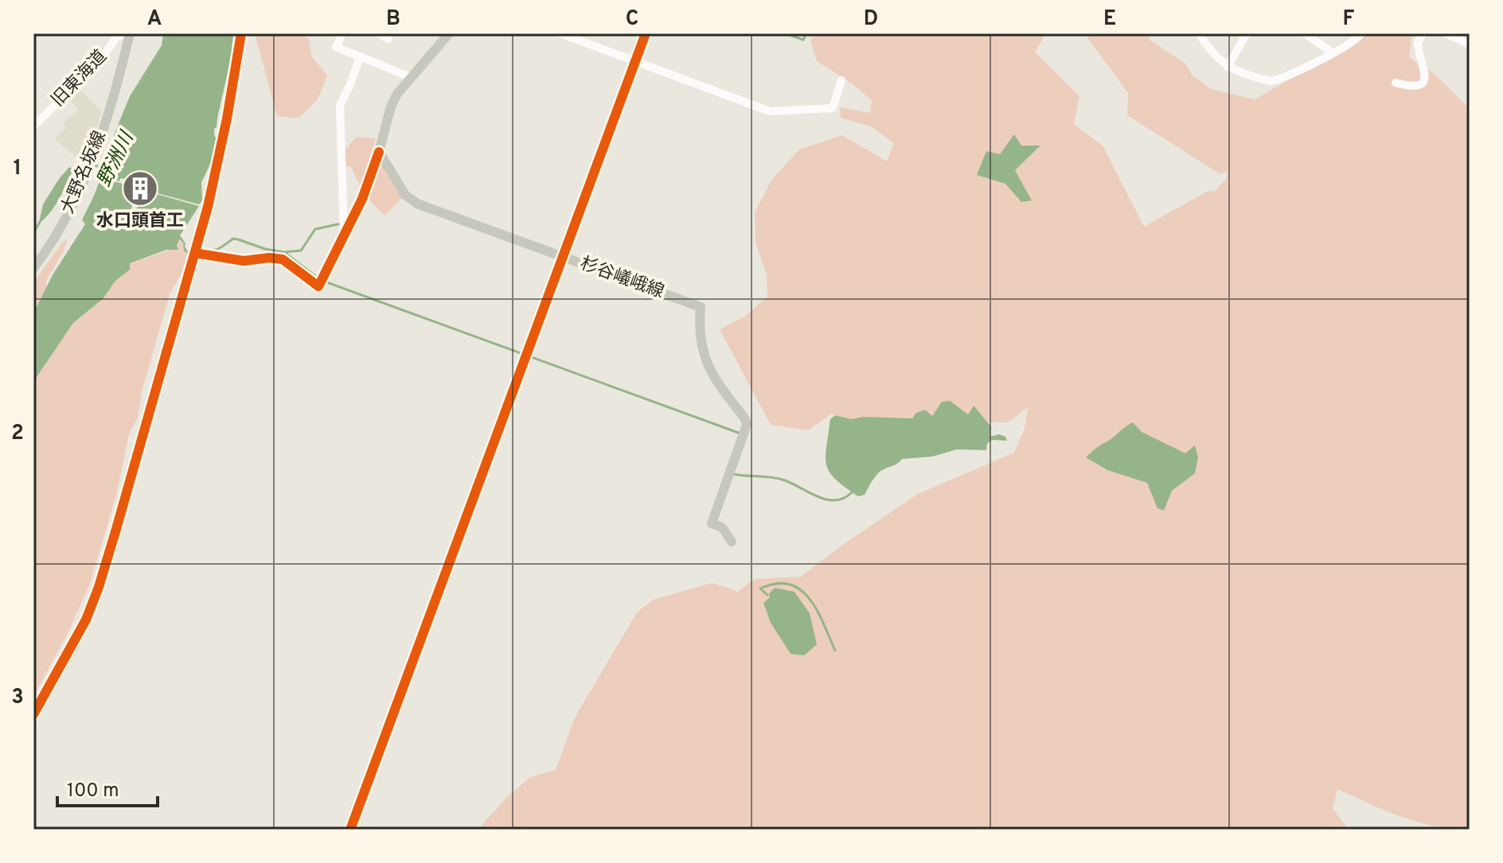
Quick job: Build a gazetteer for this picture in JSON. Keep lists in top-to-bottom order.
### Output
{
  "streets": {
    "main road": ["大野名坂線", "杉谷嶬峨線"],
    "street": ["旧東海道"]
  },
  "crossings": [
    ["旧東海道", "大野名坂線"]
  ],
  "water": ["野洲川"],
  "places": {
    "building": ["水口頭首工"]
  },
  "scale_bar": "100 m",
  "grid": {
    "columns": [
      "A",
      "B",
      "C",
      "D",
      "E",
      "F"
    ],
    "rows": ["1", "2", "3"]
  }
}
